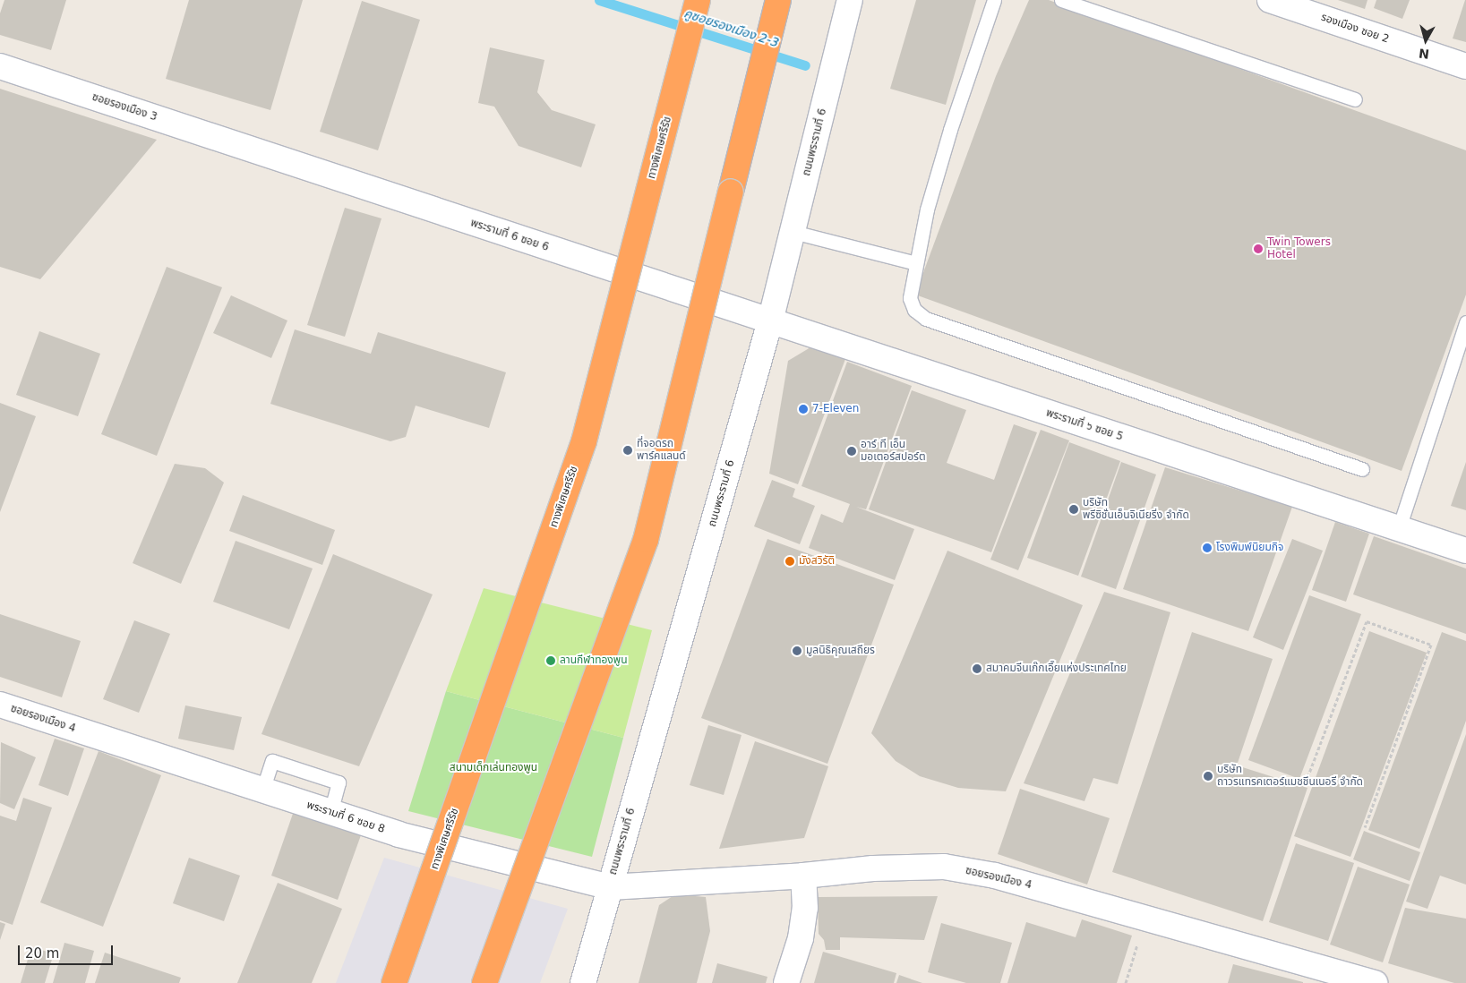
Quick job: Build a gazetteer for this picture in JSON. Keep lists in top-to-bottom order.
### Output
{
  "streets": {
    "highway": ["ทางพิเศษศรีรัช"],
    "street": [
      "รองเมือง ซอย 2",
      "ซอยรองเมือง 3",
      "ถนนพระรามที่ 6",
      "พระรามที่ 6 ซอย 6",
      "พระรามที่ ๖ ซอย 5",
      "ซอยรองเมือง 4",
      "พระรามที่ 6 ซอย 8"
    ]
  },
  "crossings": [
    ["ซอยรองเมือง 3", "พระรามที่ 6 ซอย 6"],
    ["ถนนพระรามที่ 6", "พระรามที่ 6 ซอย 6"],
    ["ถนนพระรามที่ 6", "พระรามที่ ๖ ซอย 5"],
    ["ถนนพระรามที่ 6", "ซอยรองเมือง 4"],
    ["ถนนพระรามที่ 6", "พระรามที่ 6 ซอย 8"],
    ["พระรามที่ 6 ซอย 6", "พระรามที่ ๖ ซอย 5"],
    ["ซอยรองเมือง 4", "พระรามที่ 6 ซอย 8"]
  ],
  "water": ["คูซอยรองเมือง 2-3"],
  "parks": ["สนามเด็กเล่นทองพูน"],
  "places": [
    "Twin Towers Hotel",
    "7-Eleven",
    "ที่จอดรถ พาร์คแลนด์",
    "อาร์ ที เอ็น มอเตอร์สปอร์ต",
    "บริษัท พรีซิชั่นเอ็นจิเนียริ่ง จำกัด",
    "โรงพิมพ์นิยมกิจ",
    "มังสวิรัติ",
    "มูลนิธิคุณเสถียร",
    "ลานกีฬาทองพูน",
    "สมาคมจีนเก๊กเอี๊ยแห่งประเทศไทย",
    "บริษัท ถาวรแทรคเตอร์แมชชีนเนอรี จำกัด"
  ],
  "scale_bar": "20 m",
  "north": "bottom"
}
